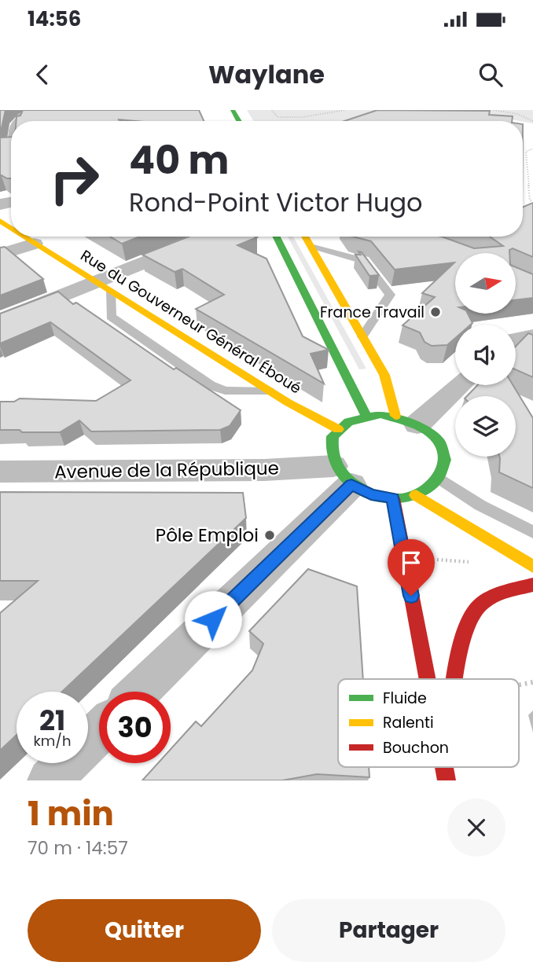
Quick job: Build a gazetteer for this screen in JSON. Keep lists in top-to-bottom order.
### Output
{
  "streets": {
    "main road": ["Rue du Gouverneur Général Éboué"],
    "street": ["Avenue de la République"]
  },
  "crossings": [
    ["Rue du Gouverneur Général Éboué", "Avenue de la République"]
  ],
  "places": ["France Travail", "Pôle Emploi"],
  "legend": ["Fluide", "Ralenti", "Bouchon"],
  "north": "right",
  "page": {
    "status": "14:56",
    "header": "Waylane",
    "turn": ["40 m", "Rond-Point Victor Hugo"],
    "speed": "21 km/h",
    "limit": "30",
    "heading": ["1 min", "70 m · 14:57"],
    "buttons": ["Quitter", "Partager"]
  }
}
